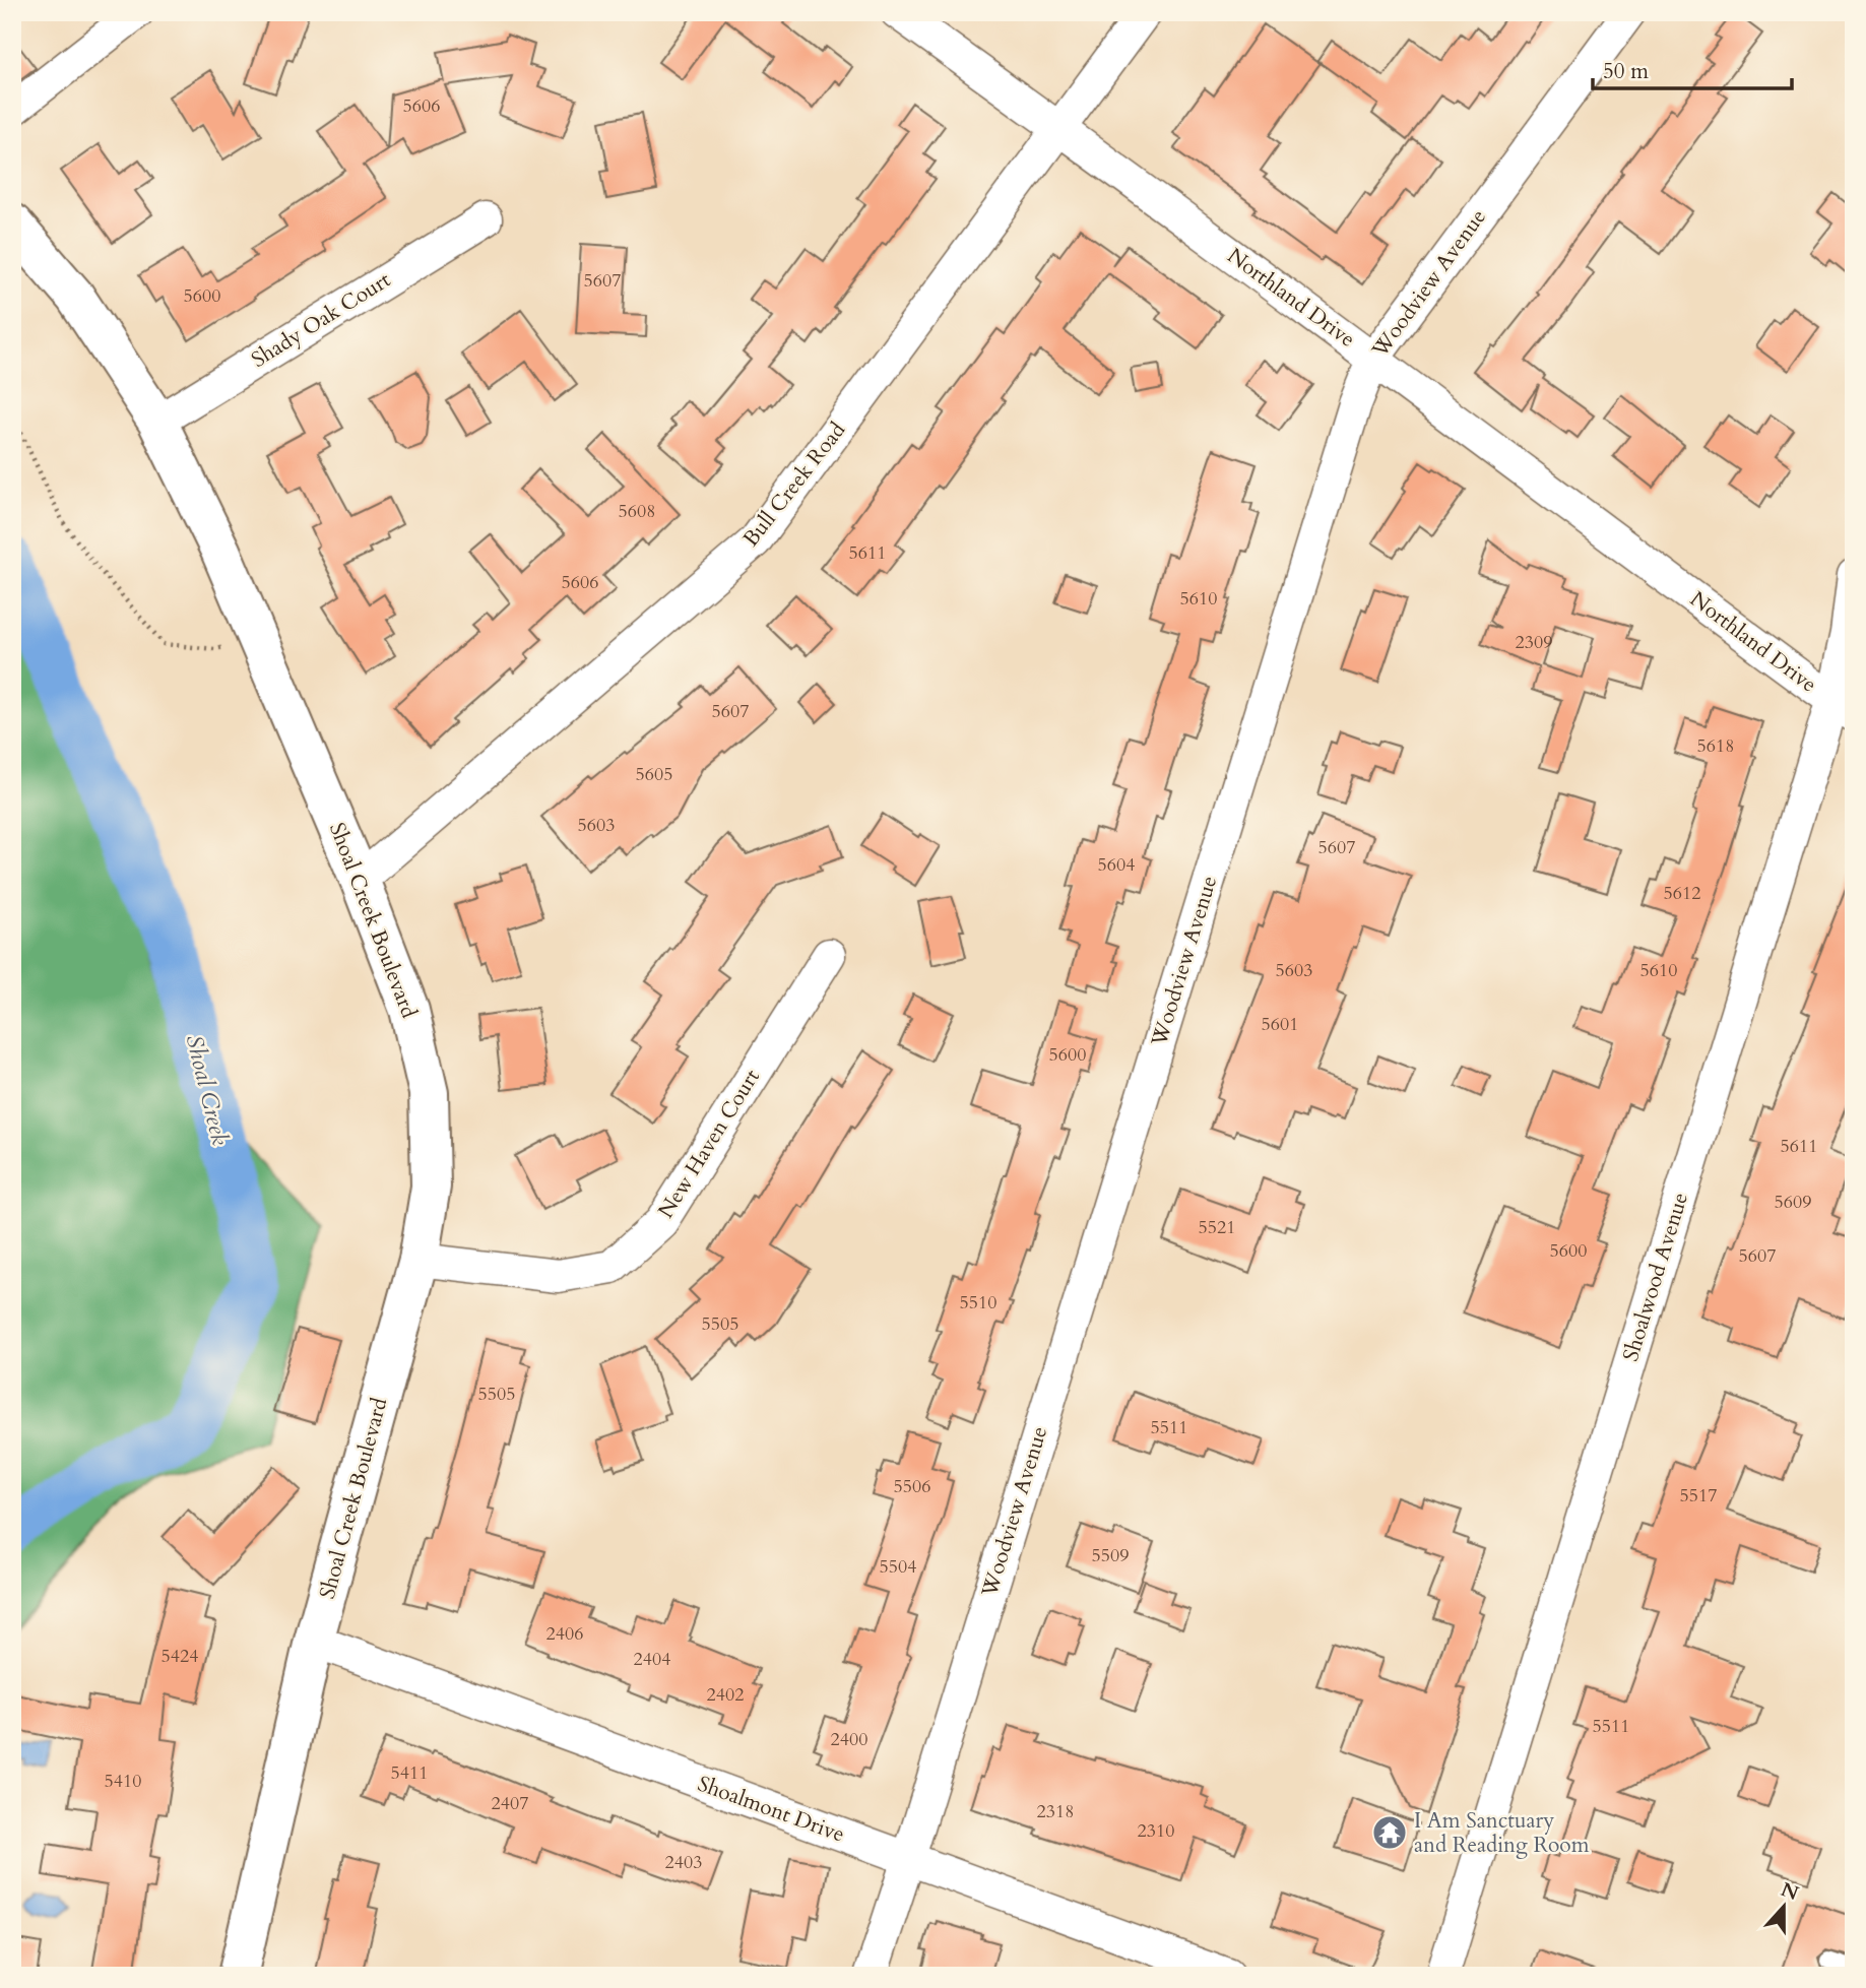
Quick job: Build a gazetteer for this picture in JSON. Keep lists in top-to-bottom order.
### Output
{
  "streets": {
    "street": [
      "Woodview Avenue",
      "Northland Drive",
      "Shady Oak Court",
      "Bull Creek Road",
      "Shoal Creek Boulevard",
      "New Haven Court",
      "Shoalwood Avenue",
      "Shoalmont Drive"
    ]
  },
  "crossings": [
    ["Woodview Avenue", "Northland Drive"],
    ["Woodview Avenue", "Shoalmont Drive"],
    ["Northland Drive", "Bull Creek Road"],
    ["Northland Drive", "Shoalwood Avenue"],
    ["Shady Oak Court", "Shoal Creek Boulevard"],
    ["Bull Creek Road", "Shoal Creek Boulevard"],
    ["Shoal Creek Boulevard", "New Haven Court"],
    ["Shoal Creek Boulevard", "Shoalmont Drive"]
  ],
  "water": ["Shoal Creek"],
  "places": {
    "temple": ["I Am Sanctuary and Reading Room"]
  },
  "house_numbers": [
    "5606",
    "5607",
    "5600",
    "5608",
    "5611",
    "5606",
    "5610",
    "2309",
    "5607",
    "5618",
    "5605",
    "5603",
    "5607",
    "5604",
    "5612",
    "5603",
    "5610",
    "5601",
    "5600",
    "5611",
    "5609",
    "5521",
    "5600",
    "5607",
    "5510",
    "5505",
    "5505",
    "5511",
    "5506",
    "5517",
    "5509",
    "5504",
    "2406",
    "5424",
    "2404",
    "2402",
    "5511",
    "2400",
    "5411",
    "5410",
    "2407",
    "2318",
    "2310",
    "2403"
  ],
  "scale_bar": "50 m",
  "north": "top"
}
